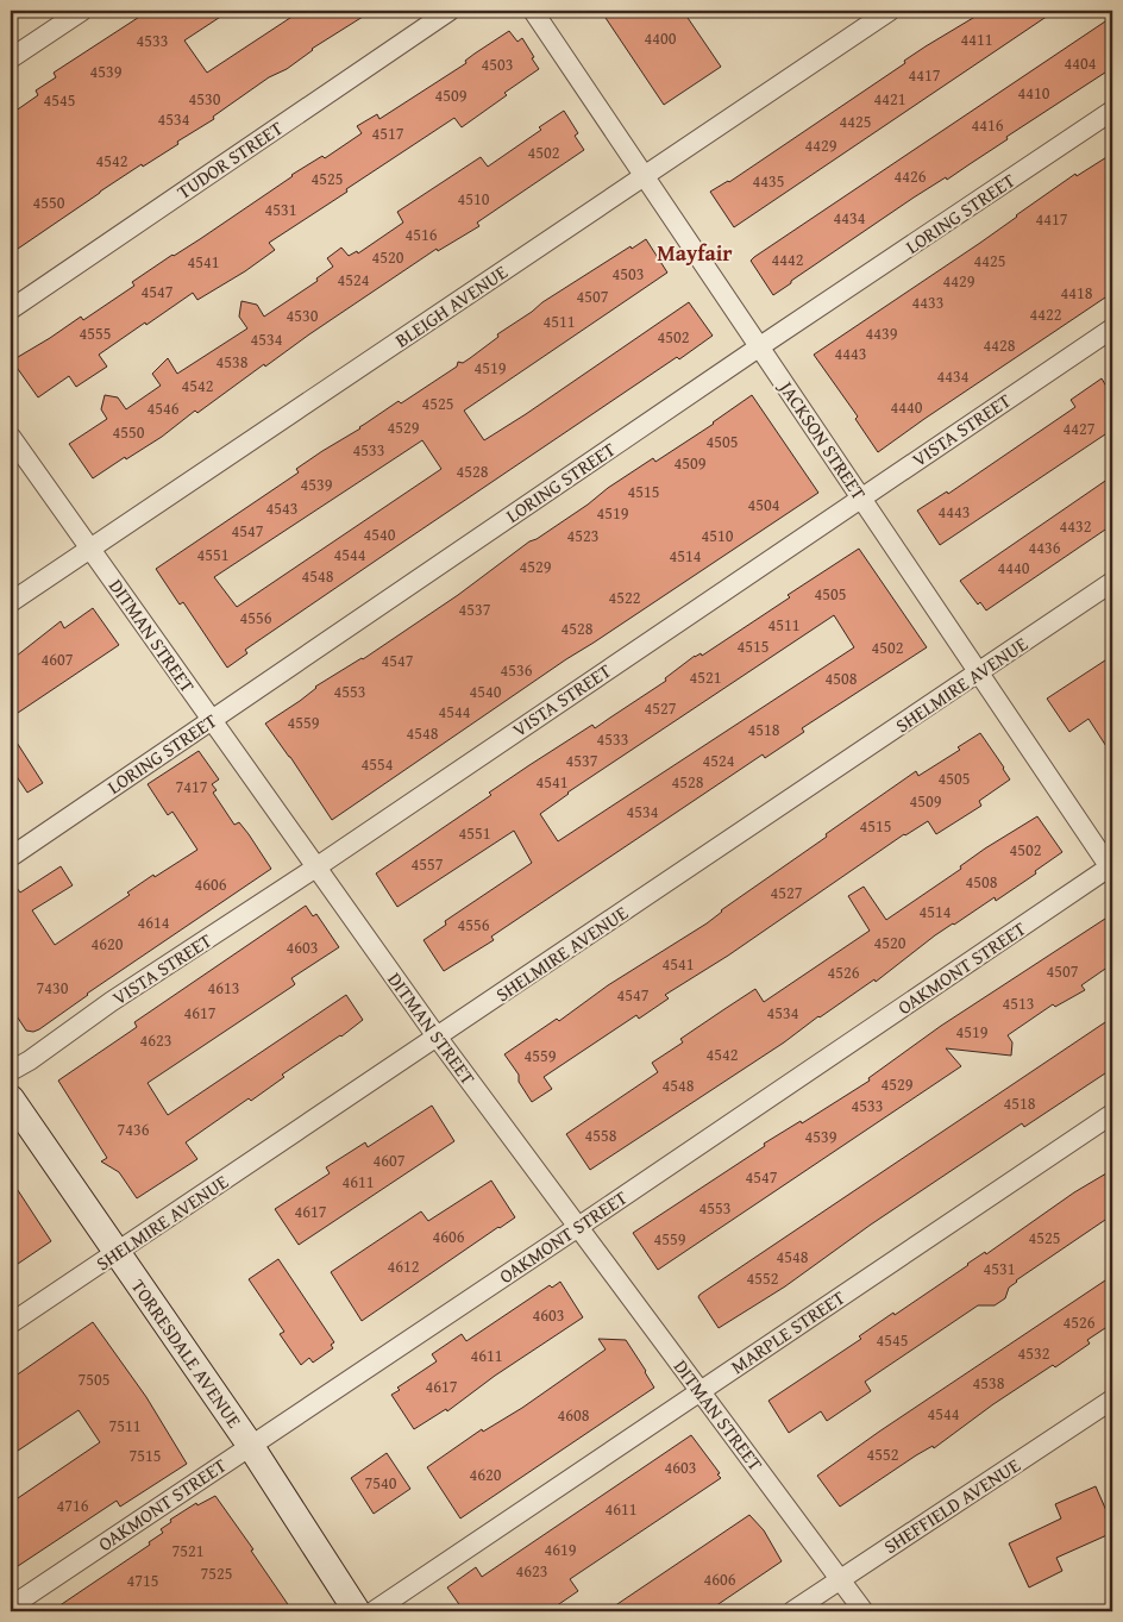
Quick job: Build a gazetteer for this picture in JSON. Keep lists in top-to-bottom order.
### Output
{
  "streets": {
    "street": [
      "TUDOR STREET",
      "LORING STREET",
      "BLEIGH AVENUE",
      "VISTA STREET",
      "JACKSON STREET",
      "DITMAN STREET",
      "SHELMIRE AVENUE",
      "OAKMONT STREET",
      "MARPLE STREET",
      "TORRESDALE AVENUE",
      "SHEFFIELD AVENUE"
    ]
  },
  "crossings": [
    ["LORING STREET", "JACKSON STREET"],
    ["LORING STREET", "DITMAN STREET"],
    ["BLEIGH AVENUE", "JACKSON STREET"],
    ["BLEIGH AVENUE", "DITMAN STREET"],
    ["VISTA STREET", "JACKSON STREET"],
    ["VISTA STREET", "DITMAN STREET"],
    ["JACKSON STREET", "SHELMIRE AVENUE"],
    ["JACKSON STREET", "OAKMONT STREET"],
    ["DITMAN STREET", "SHELMIRE AVENUE"],
    ["DITMAN STREET", "OAKMONT STREET"],
    ["DITMAN STREET", "MARPLE STREET"],
    ["DITMAN STREET", "SHEFFIELD AVENUE"],
    ["SHELMIRE AVENUE", "TORRESDALE AVENUE"],
    ["OAKMONT STREET", "TORRESDALE AVENUE"]
  ],
  "districts": ["Mayfair"],
  "house_numbers": [
    "4400",
    "4411",
    "4533",
    "4404",
    "4503",
    "4539",
    "4417",
    "4410",
    "4509",
    "4530",
    "4421",
    "4545",
    "4534",
    "4425",
    "4416",
    "4517",
    "4429",
    "4502",
    "4542",
    "4426",
    "4525",
    "4435",
    "4510",
    "4550",
    "4531",
    "4434",
    "4417",
    "4516",
    "4520",
    "4442",
    "4425",
    "4541",
    "4503",
    "4524",
    "4429",
    "4547",
    "4418",
    "4507",
    "4433",
    "4422",
    "4530",
    "4511",
    "4555",
    "4439",
    "4502",
    "4534",
    "4428",
    "4443",
    "4538",
    "4519",
    "4434",
    "4542",
    "4525",
    "4440",
    "4546",
    "4529",
    "4427",
    "4550",
    "4505",
    "4533",
    "4509",
    "4528",
    "4539",
    "4515",
    "4504",
    "4543",
    "4443",
    "4519",
    "4432",
    "4547",
    "4540",
    "4523",
    "4510",
    "4436",
    "4551",
    "4544",
    "4514",
    "4529",
    "4440",
    "4548",
    "4505",
    "4522",
    "4537",
    "4556",
    "4511",
    "4528",
    "4515",
    "4502",
    "4607",
    "4547",
    "4536",
    "4521",
    "4508",
    "4553",
    "4540",
    "4527",
    "4544",
    "4559",
    "4518",
    "4548",
    "4533",
    "4537",
    "4524",
    "4554",
    "4505",
    "4541",
    "4528",
    "7417",
    "4509",
    "4534",
    "4515",
    "4551",
    "4502",
    "4557",
    "4508",
    "4606",
    "4527",
    "4514",
    "4614",
    "4556",
    "4520",
    "4620",
    "4603",
    "4541",
    "4507",
    "4526",
    "7430",
    "4613",
    "4547",
    "4513",
    "4617",
    "4534",
    "4519",
    "4623",
    "4542",
    "4559",
    "4529",
    "4548",
    "4518",
    "4533",
    "7436",
    "4558",
    "4539",
    "4607",
    "4547",
    "4611",
    "4553",
    "4617",
    "4606",
    "4525",
    "4559",
    "4548",
    "4612",
    "4531",
    "4552",
    "4603",
    "4526",
    "4545",
    "4532",
    "4611",
    "7505",
    "4538",
    "4617",
    "4544",
    "4608",
    "7511",
    "4552",
    "7515",
    "4603",
    "4620",
    "7540",
    "4716",
    "4611",
    "4619",
    "7521",
    "4623",
    "7525",
    "4606",
    "4715"
  ]
}
